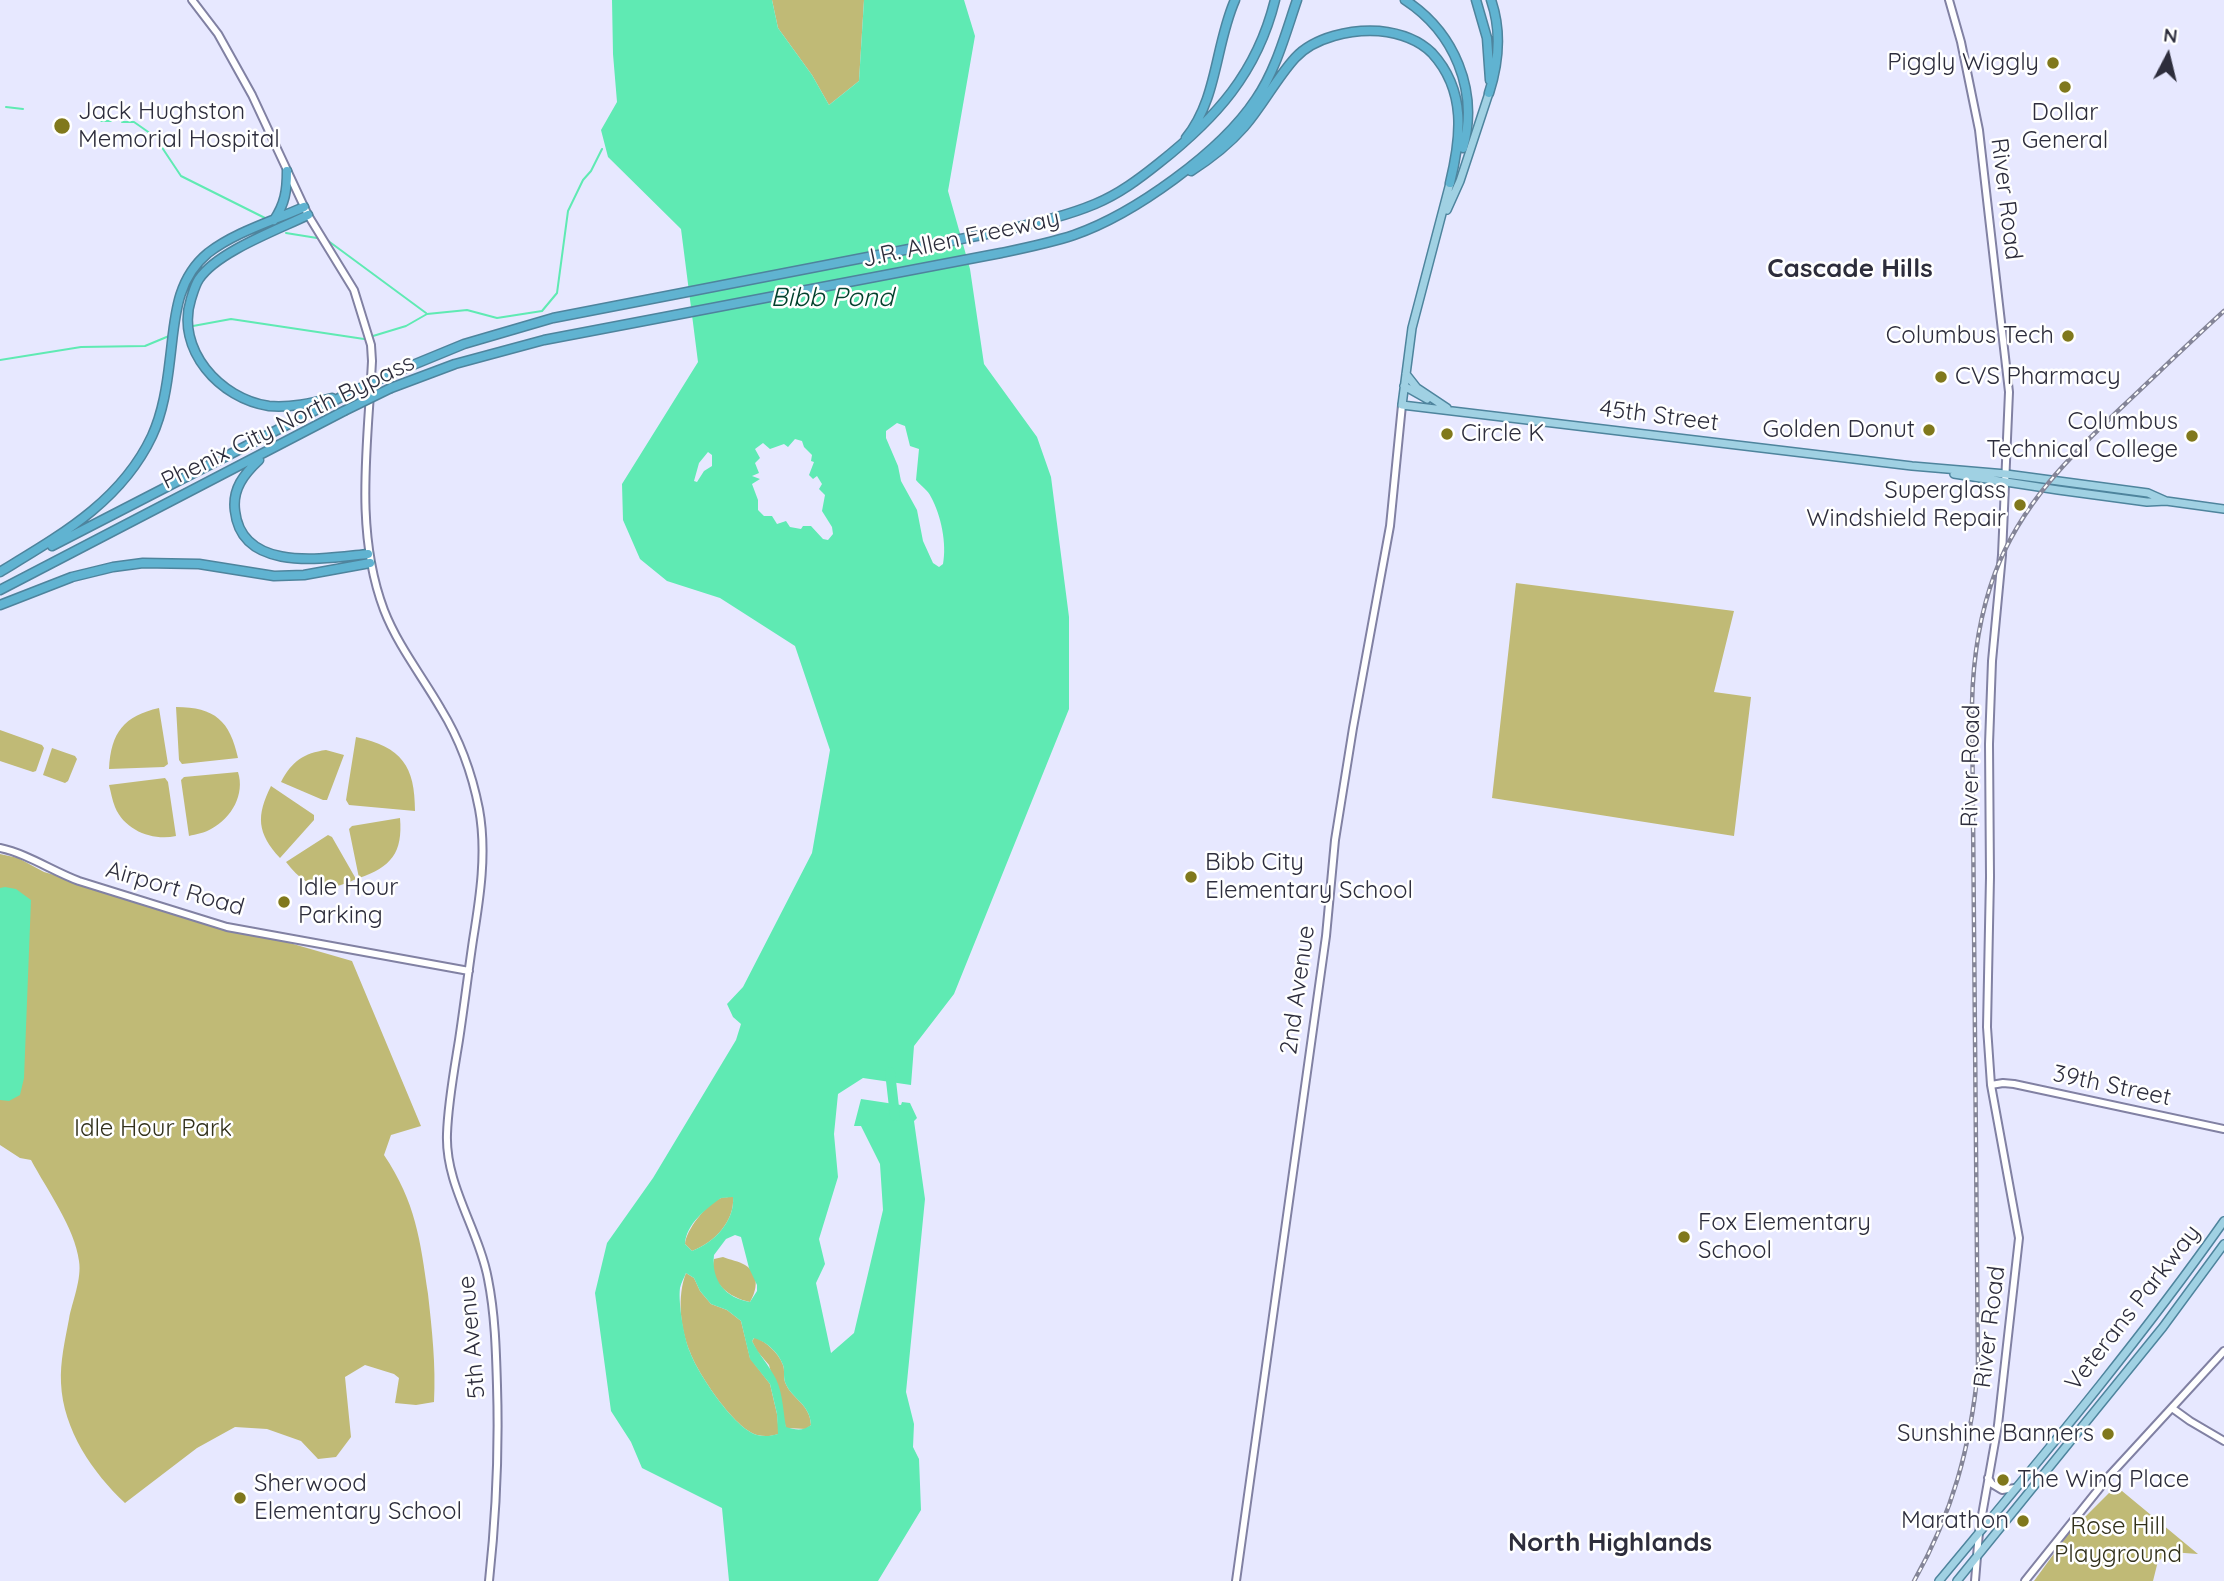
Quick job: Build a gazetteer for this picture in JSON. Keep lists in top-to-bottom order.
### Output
{
  "streets": {
    "highway": ["J.R. Allen Freeway", "Phenix City North Bypass"],
    "main road": [
      "River Road",
      "45th Street",
      "Airport Road",
      "2nd Avenue",
      "39th Street",
      "Veterans Parkway",
      "5th Avenue"
    ]
  },
  "crossings": [
    ["River Road", "45th Street"],
    ["River Road", "39th Street"],
    ["River Road", "Veterans Parkway"],
    ["J.R. Allen Freeway", "Phenix City North Bypass"],
    ["45th Street", "2nd Avenue"],
    ["Airport Road", "5th Avenue"]
  ],
  "districts": ["Cascade Hills", "North Highlands"],
  "water": ["Bibb Pond"],
  "parks": ["Idle Hour Park", "Rose Hill Playground"],
  "places": [
    "Piggly Wiggly",
    "Dollar General",
    "Jack Hughston Memorial Hospital",
    "Columbus Tech",
    "CVS Pharmacy",
    "Golden Donut",
    "Circle K",
    "Columbus Technical College",
    "Superglass Windshield Repair",
    "Bibb City Elementary School",
    "Idle Hour Parking",
    "Fox Elementary School",
    "Sunshine Banners",
    "The Wing Place",
    "Sherwood Elementary School",
    "Marathon"
  ],
  "north": "top"
}
